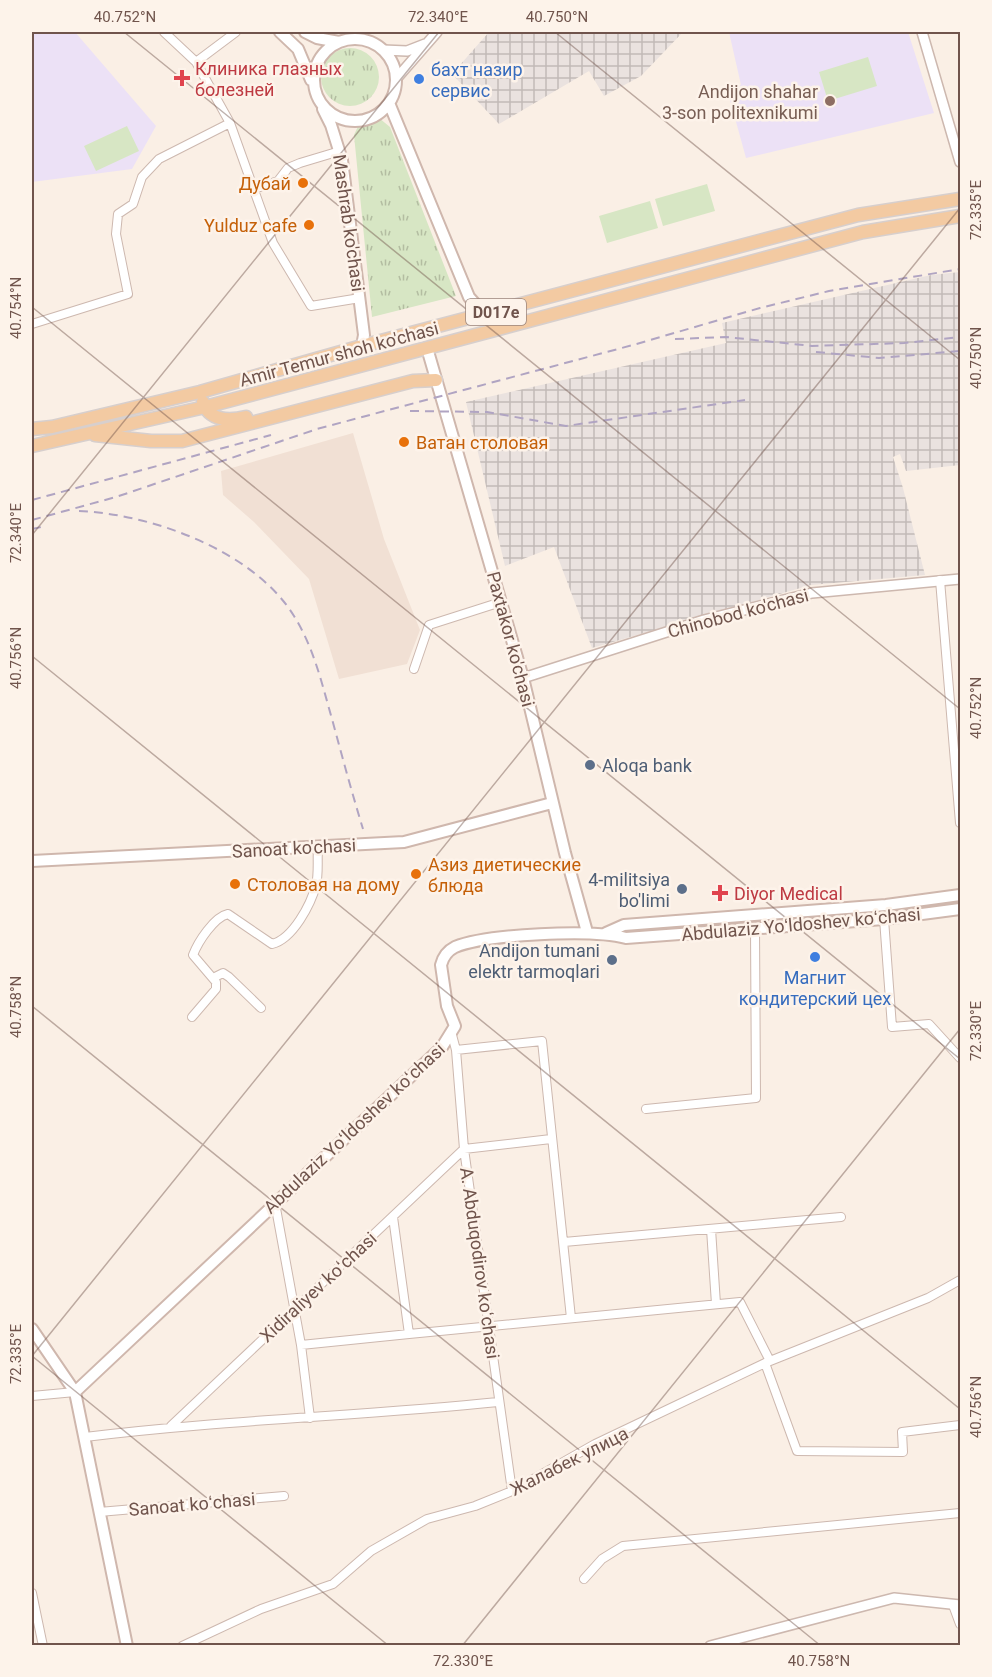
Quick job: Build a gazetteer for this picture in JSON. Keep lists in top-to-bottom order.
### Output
{
  "streets": {
    "main road": [
      "Mashrab ko'chasi",
      "D017e",
      "Amir Temur shoh ko'chasi",
      "Paxtakor ko'chasi",
      "Sanoat ko'chasi",
      "Abdulaziz Yoʻldoshev koʻchasi"
    ],
    "street": [
      "Chinobod ko'chasi",
      "A. Abduqodirov koʻchasi",
      "Xidiraliyev koʻchasi",
      "Жалабек улица",
      "Sanoat koʻchasi"
    ]
  },
  "crossings": [
    ["Mashrab ko'chasi", "Amir Temur shoh ko'chasi"],
    ["Amir Temur shoh ko'chasi", "Paxtakor ko'chasi"],
    ["Chinobod ko'chasi", "Paxtakor ko'chasi"],
    ["Paxtakor ko'chasi", "Sanoat ko'chasi"],
    ["Paxtakor ko'chasi", "Abdulaziz Yoʻldoshev koʻchasi"],
    ["Abdulaziz Yoʻldoshev koʻchasi", "A. Abduqodirov koʻchasi"],
    ["A. Abduqodirov koʻchasi", "Xidiraliyev koʻchasi"],
    ["A. Abduqodirov koʻchasi", "Жалабек улица"]
  ],
  "places": {
    "health": ["Клиника глазных болезней", "Diyor Medical"],
    "other": [
      "бахт назир сервис",
      "Andijon shahar 3-son politexnikumi",
      "Дубай",
      "Yulduz cafe",
      "Ватан столовая",
      "Aloqa bank",
      "Азиз диетические блюда",
      "Столовая на дому",
      "4-militsiya bo'limi",
      "Магнит кондитерский цех",
      "Andijon tumani elektr tarmoqlari"
    ]
  },
  "coordinates": [
    "40.752°N",
    "72.340°E",
    "40.750°N",
    "72.335°E",
    "40.754°N",
    "40.756°N",
    "40.758°N",
    "72.330°E"
  ]
}
